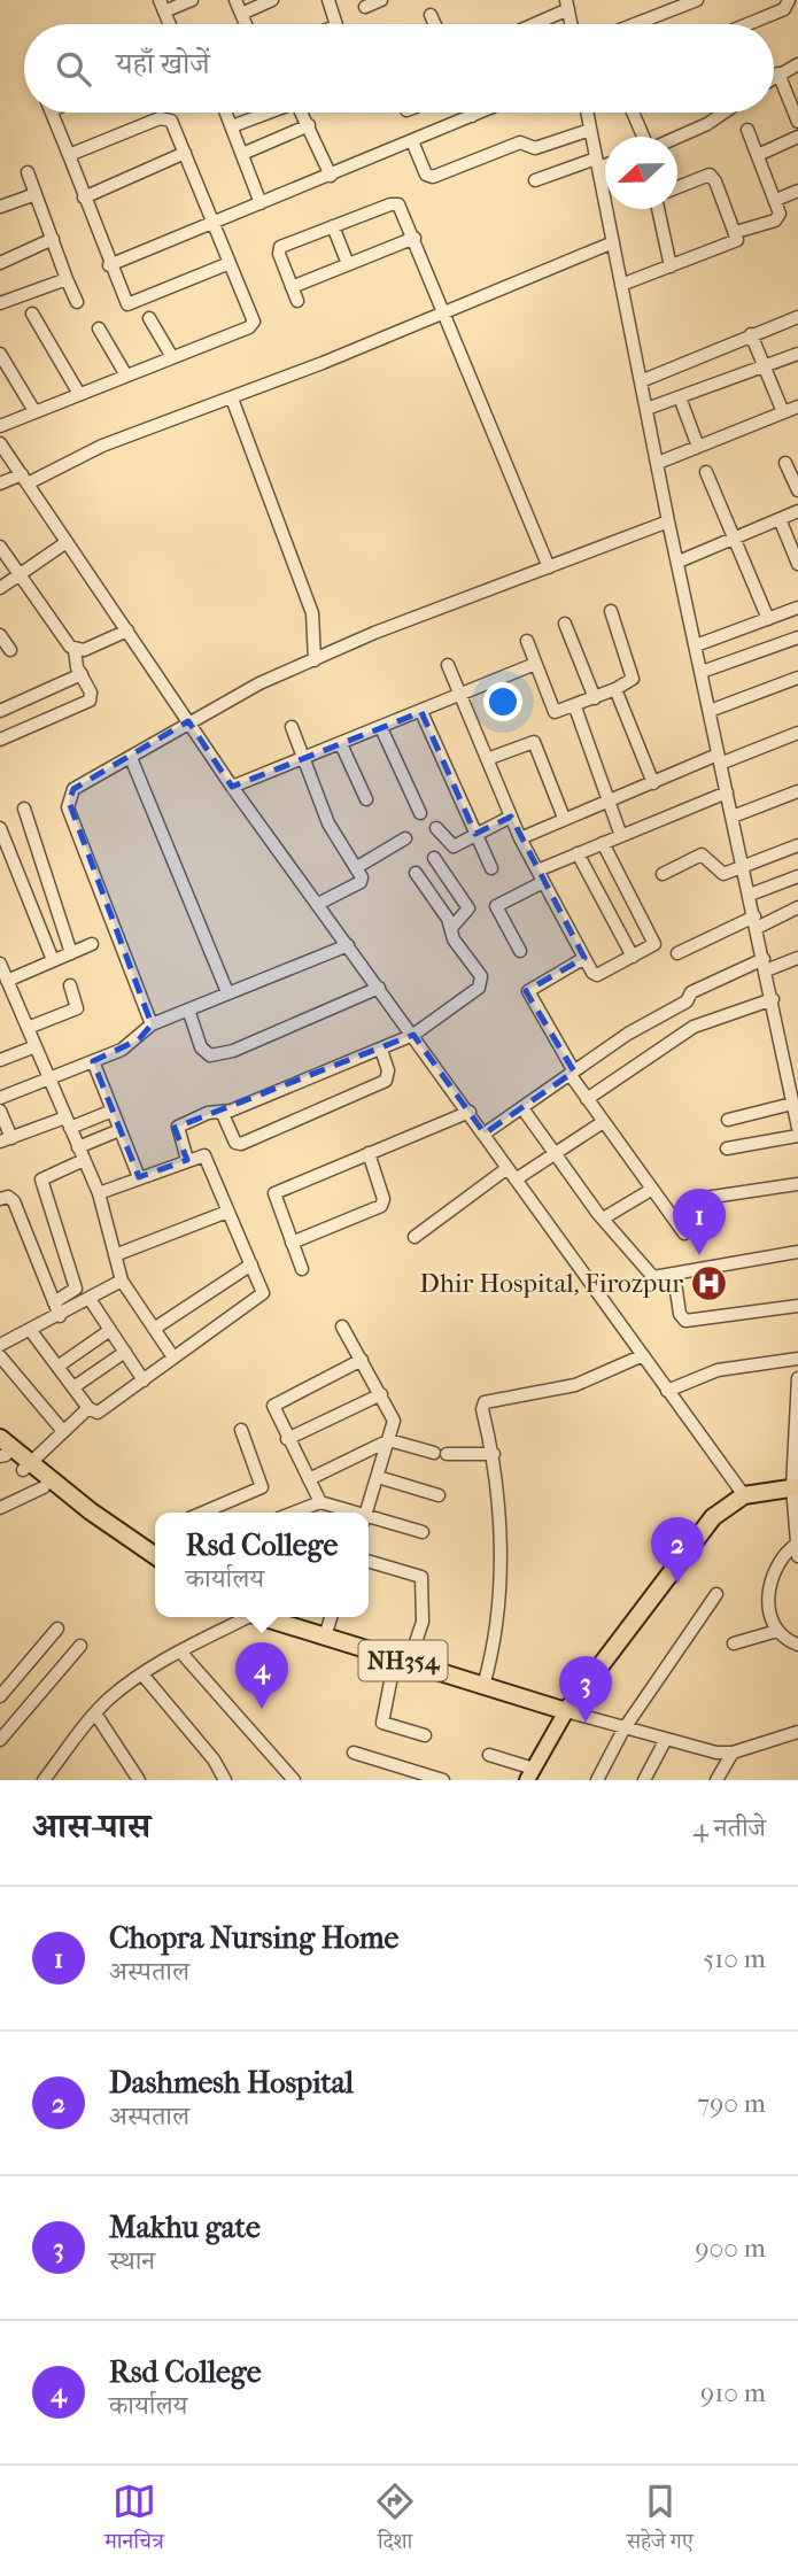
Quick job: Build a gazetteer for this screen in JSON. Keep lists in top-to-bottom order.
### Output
{
  "streets": {
    "highway": ["NH354"]
  },
  "places": {
    "hospital": ["Dhir Hospital, Firozpur"]
  },
  "north": "left",
  "page": {
    "search": "यहाँ खोजें",
    "pins": [
      "1",
      "2",
      "4",
      "3"
    ],
    "popup": ["Rsd College", "कार्यालय"],
    "heading": ["आस-पास", "4 नतीजे"],
    "list": [
      {
        "mark": "1",
        "name": "Chopra Nursing Home",
        "note": "अस्पताल",
        "value": "510 m"
      },
      {
        "mark": "2",
        "name": "Dashmesh Hospital",
        "note": "अस्पताल",
        "value": "790 m"
      },
      {
        "mark": "3",
        "name": "Makhu gate",
        "note": "स्थान",
        "value": "900 m"
      },
      {
        "mark": "4",
        "name": "Rsd College",
        "note": "कार्यालय",
        "value": "910 m"
      }
    ],
    "nav": ["मानचित्र", "दिशा", "सहेजे गए"]
  }
}
